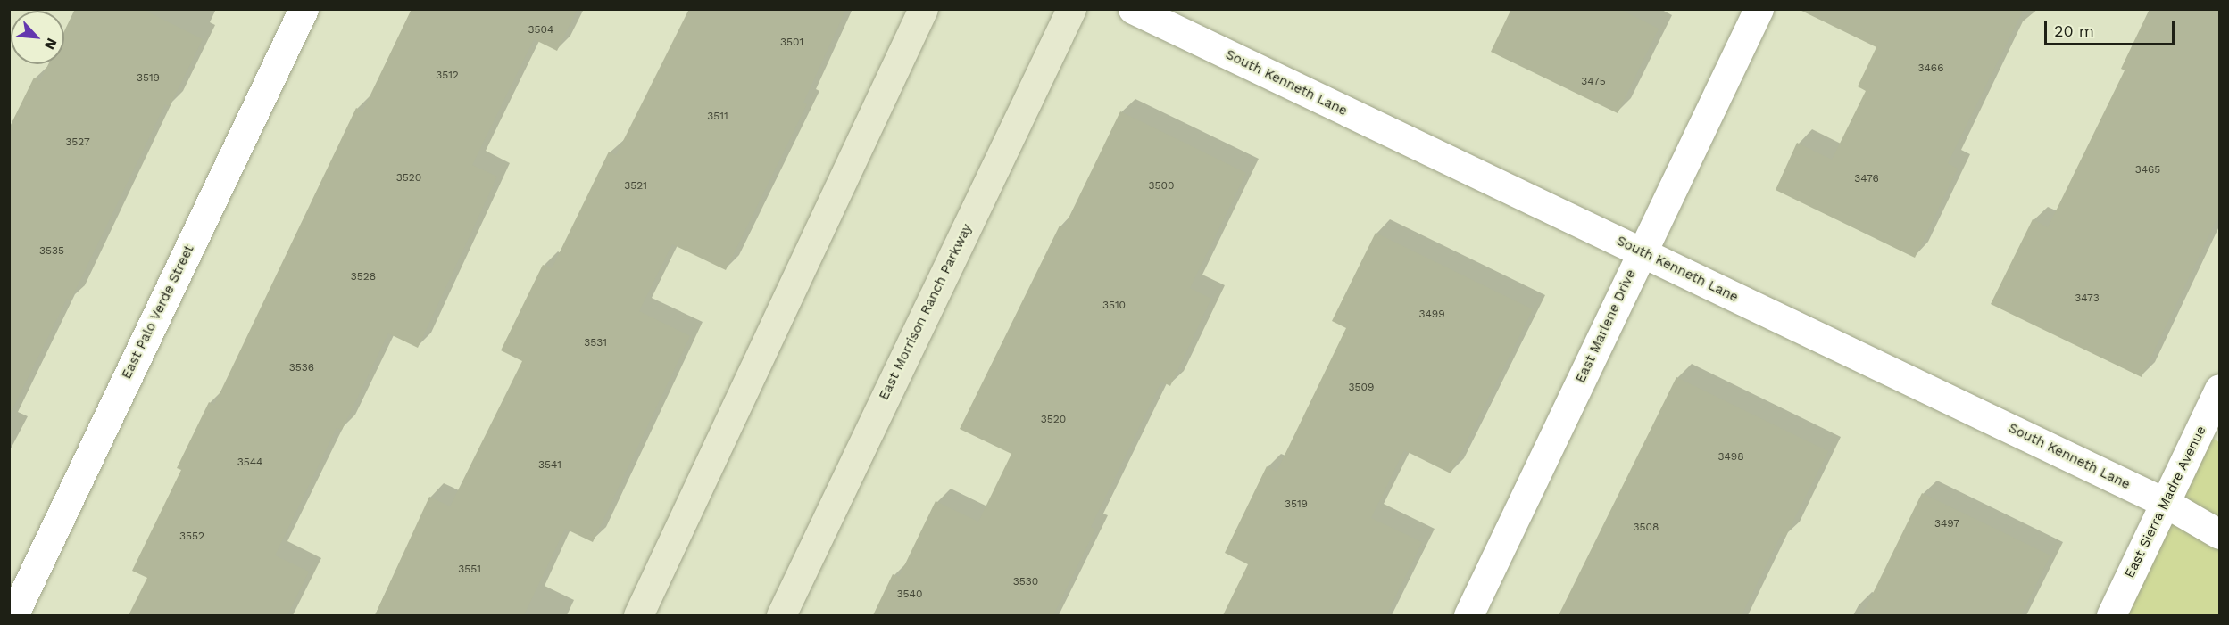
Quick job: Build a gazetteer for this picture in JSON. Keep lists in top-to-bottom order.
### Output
{
  "streets": {
    "street": [
      "South Kenneth Lane",
      "East Palo Verde Street",
      "East Morrison Ranch Parkway",
      "East Marlene Drive",
      "East Sierra Madre Avenue"
    ]
  },
  "crossings": [
    ["South Kenneth Lane", "East Marlene Drive"],
    ["South Kenneth Lane", "East Sierra Madre Avenue"]
  ],
  "house_numbers": [
    "3504",
    "3501",
    "3466",
    "3512",
    "3519",
    "3475",
    "3511",
    "3527",
    "3465",
    "3520",
    "3476",
    "3521",
    "3500",
    "3535",
    "3528",
    "3473",
    "3510",
    "3499",
    "3531",
    "3536",
    "3509",
    "3520",
    "3498",
    "3544",
    "3541",
    "3519",
    "3497",
    "3508",
    "3552",
    "3551",
    "3530",
    "3540"
  ],
  "scale_bar": "20 m",
  "north": "bottom right"
}
